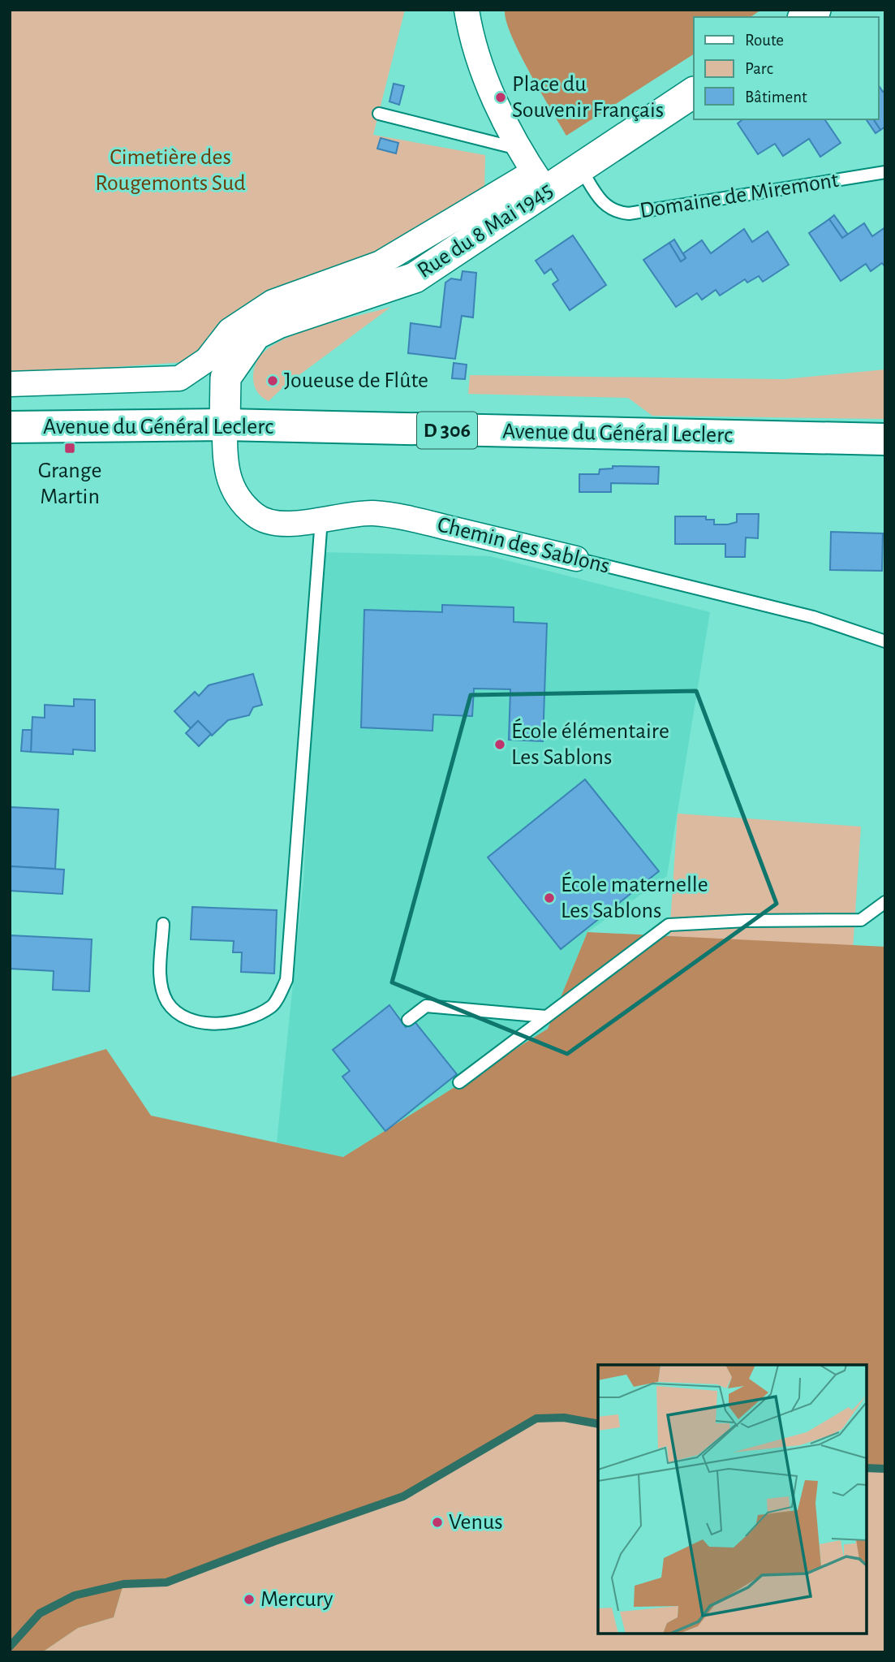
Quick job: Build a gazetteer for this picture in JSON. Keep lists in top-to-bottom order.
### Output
{
  "streets": {
    "main road": ["Avenue du Général Leclerc", "D 306"],
    "street": ["Rue du 8 Mai 1945", "Chemin des Sablons"],
    "lane": ["Domaine de Miremont"]
  },
  "crossings": [
    ["Domaine de Miremont", "Rue du 8 Mai 1945"],
    ["Rue du 8 Mai 1945", "Avenue du Général Leclerc"],
    ["Rue du 8 Mai 1945", "Chemin des Sablons"],
    ["Avenue du Général Leclerc", "Chemin des Sablons"]
  ],
  "parks": ["Cimetière des Rougemonts Sud"],
  "places": {
    "other": [
      "Place du Souvenir Français",
      "Joueuse de Flûte",
      "École élémentaire Les Sablons",
      "École maternelle Les Sablons",
      "Venus",
      "Mercury"
    ],
    "transit": ["Grange Martin"]
  },
  "legend": ["Route", "Parc", "Bâtiment"]
}
